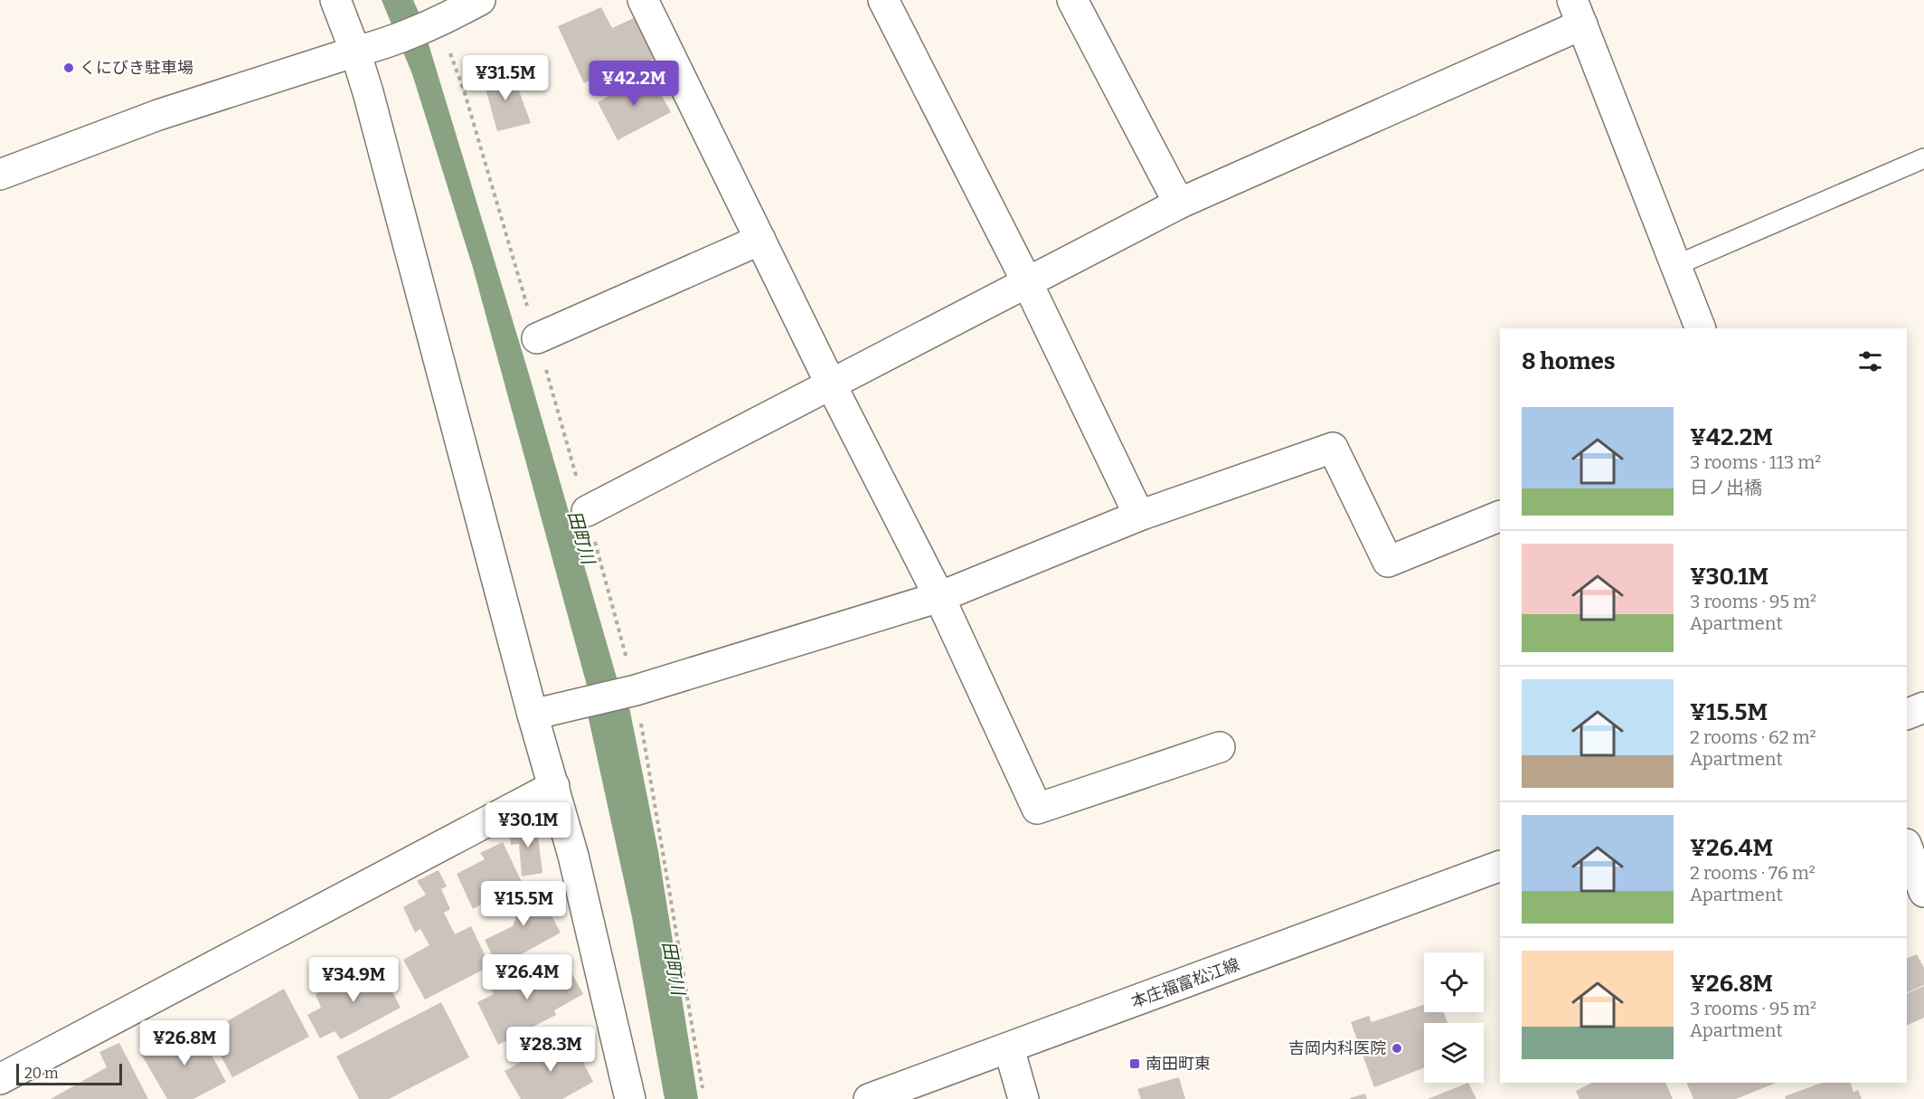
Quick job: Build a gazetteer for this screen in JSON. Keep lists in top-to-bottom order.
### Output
{
  "streets": {
    "street": ["本庄福富松江線"]
  },
  "water": ["田町川"],
  "places": {
    "other": ["くにびき駐車場", "吉岡内科医院"],
    "transit": ["南田町東"]
  },
  "scale_bar": "20 m",
  "page": {
    "price": [
      "¥31.5M",
      "¥42.2M",
      "¥30.1M",
      "¥15.5M",
      "¥26.4M",
      "¥34.9M",
      "¥26.8M",
      "¥28.3M"
    ],
    "heading": "8 homes",
    "list": [
      {
        "name": "¥42.2M",
        "note": "3 rooms · 113 m² · 日ノ出橋"
      },
      {
        "name": "¥30.1M",
        "note": "3 rooms · 95 m² · Apartment"
      },
      {
        "name": "¥15.5M",
        "note": "2 rooms · 62 m² · Apartment"
      },
      {
        "name": "¥26.4M",
        "note": "2 rooms · 76 m² · Apartment"
      },
      {
        "name": "¥26.8M",
        "note": "3 rooms · 95 m² · Apartment"
      }
    ],
    "scale": "20 m"
  }
}
